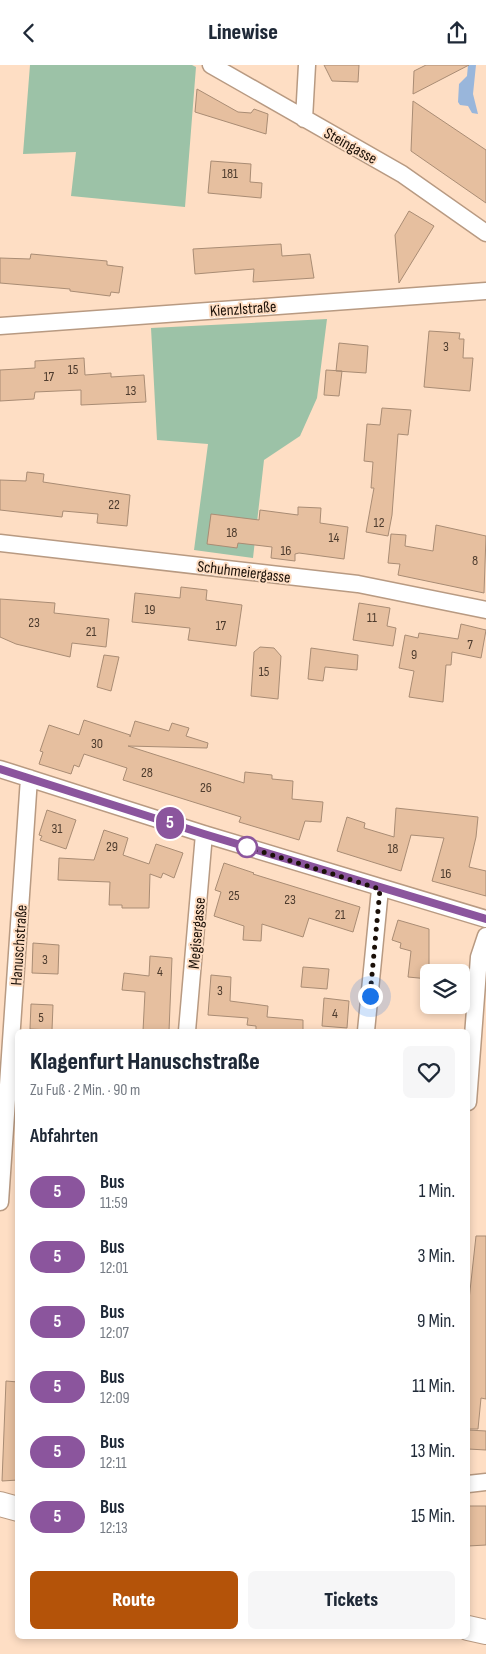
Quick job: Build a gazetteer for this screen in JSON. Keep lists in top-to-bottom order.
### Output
{
  "streets": {
    "street": [
      "Steingasse",
      "Kienzlstraße",
      "Schuhmeiergasse",
      "Megisergasse",
      "Hanuschstraße"
    ]
  },
  "lines": ["bus line 5"],
  "house_numbers": [
    "181",
    "3",
    "15",
    "17",
    "13",
    "22",
    "12",
    "18",
    "14",
    "16",
    "8",
    "19",
    "11",
    "23",
    "17",
    "21",
    "7",
    "9",
    "15",
    "30",
    "28",
    "26",
    "31",
    "29",
    "18",
    "16",
    "25",
    "23",
    "21",
    "3",
    "4",
    "3",
    "4",
    "5"
  ],
  "page": {
    "header": "Linewise",
    "on_map": "5",
    "heading": [
      ["Klagenfurt Hanuschstraße", "Zu Fuß · 2 Min. · 90 m"],
      "Abfahrten"
    ],
    "list": [
      {
        "mark": "5",
        "name": "Bus",
        "note": "11:59",
        "value": "1 Min."
      },
      {
        "mark": "5",
        "name": "Bus",
        "note": "12:01",
        "value": "3 Min."
      },
      {
        "mark": "5",
        "name": "Bus",
        "note": "12:07",
        "value": "9 Min."
      },
      {
        "mark": "5",
        "name": "Bus",
        "note": "12:09",
        "value": "11 Min."
      },
      {
        "mark": "5",
        "name": "Bus",
        "note": "12:11",
        "value": "13 Min."
      },
      {
        "mark": "5",
        "name": "Bus",
        "note": "12:13",
        "value": "15 Min."
      }
    ],
    "buttons": ["Route", "Tickets"]
  }
}
